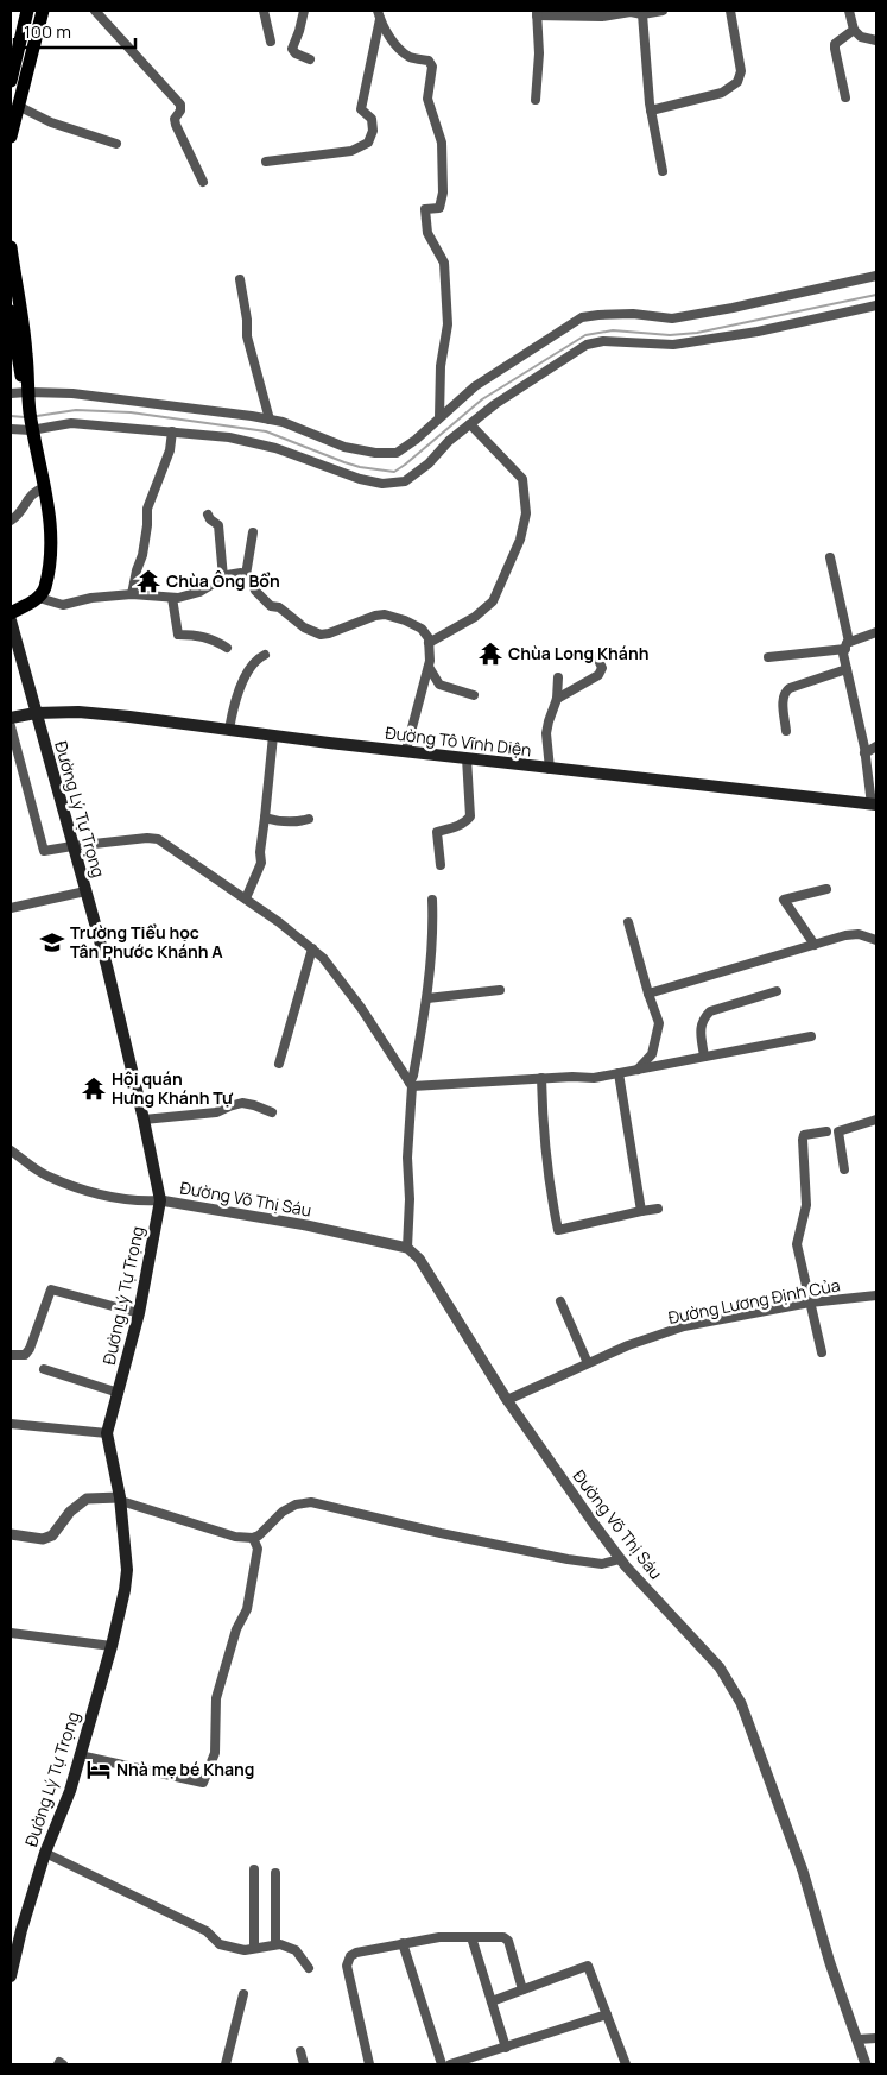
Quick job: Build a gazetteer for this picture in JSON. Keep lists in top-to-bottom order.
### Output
{
  "streets": {
    "main road": ["Đường Tô Vĩnh Diện", "Đường Lý Tự Trọng"],
    "street": ["Đường Võ Thị Sáu", "Đường Lương Định Của"]
  },
  "crossings": [
    ["Đường Tô Vĩnh Diện", "Đường Lý Tự Trọng"],
    ["Đường Lý Tự Trọng", "Đường Võ Thị Sáu"],
    ["Đường Võ Thị Sáu", "Đường Lương Định Của"]
  ],
  "places": {
    "temple": ["Chùa Ông Bổn", "Chùa Long Khánh", "Hội quán Hưng Khánh Tự"],
    "school or university": ["Trường Tiểu học Tân Phước Khánh A"],
    "hotel": ["Nhà mẹ bé Khang"]
  },
  "scale_bar": "100 m"
}
